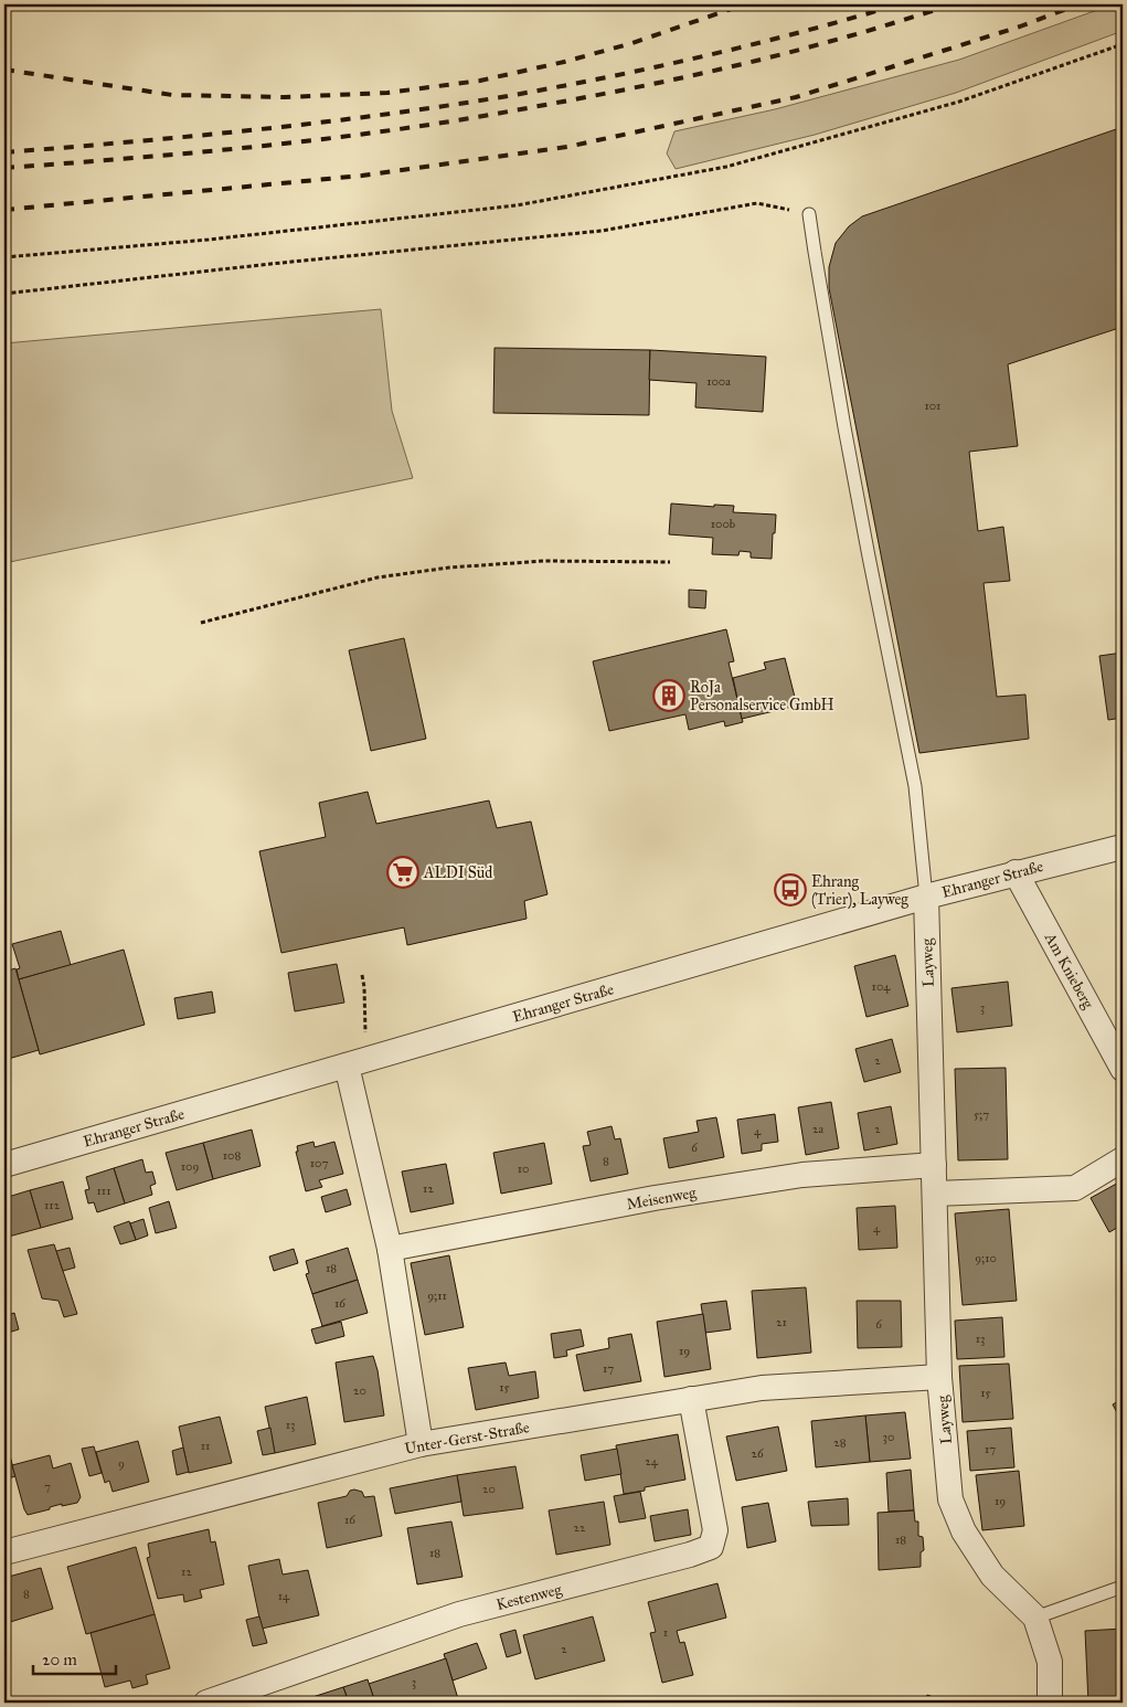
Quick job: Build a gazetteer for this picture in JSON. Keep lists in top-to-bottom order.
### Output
{
  "streets": {
    "street": [
      "Ehranger Straße",
      "Layweg",
      "Am Knieberg",
      "Meisenweg",
      "Unter-Gerst-Straße",
      "Kestenweg"
    ]
  },
  "crossings": [
    ["Ehranger Straße", "Layweg"],
    ["Ehranger Straße", "Am Knieberg"],
    ["Layweg", "Meisenweg"],
    ["Layweg", "Unter-Gerst-Straße"],
    ["Unter-Gerst-Straße", "Kestenweg"]
  ],
  "places": {
    "building": ["RoJa Personalservice GmbH"],
    "supermarket": ["ALDI Süd"],
    "bus stop": ["Ehrang (Trier), Layweg"]
  },
  "house_numbers": [
    "100a",
    "101",
    "100b",
    "104",
    "3",
    "2",
    "5;7",
    "2a",
    "2",
    "4",
    "6",
    "108",
    "8",
    "107",
    "109",
    "10",
    "12",
    "111",
    "112",
    "4",
    "9;10",
    "18",
    "9;11",
    "16",
    "21",
    "6",
    "13",
    "19",
    "17",
    "15",
    "20",
    "15",
    "13",
    "30",
    "28",
    "11",
    "17",
    "26",
    "24",
    "9",
    "7",
    "20",
    "19",
    "16",
    "22",
    "18",
    "18",
    "12",
    "8",
    "14",
    "1",
    "2",
    "3"
  ],
  "scale_bar": "20 m"
}
